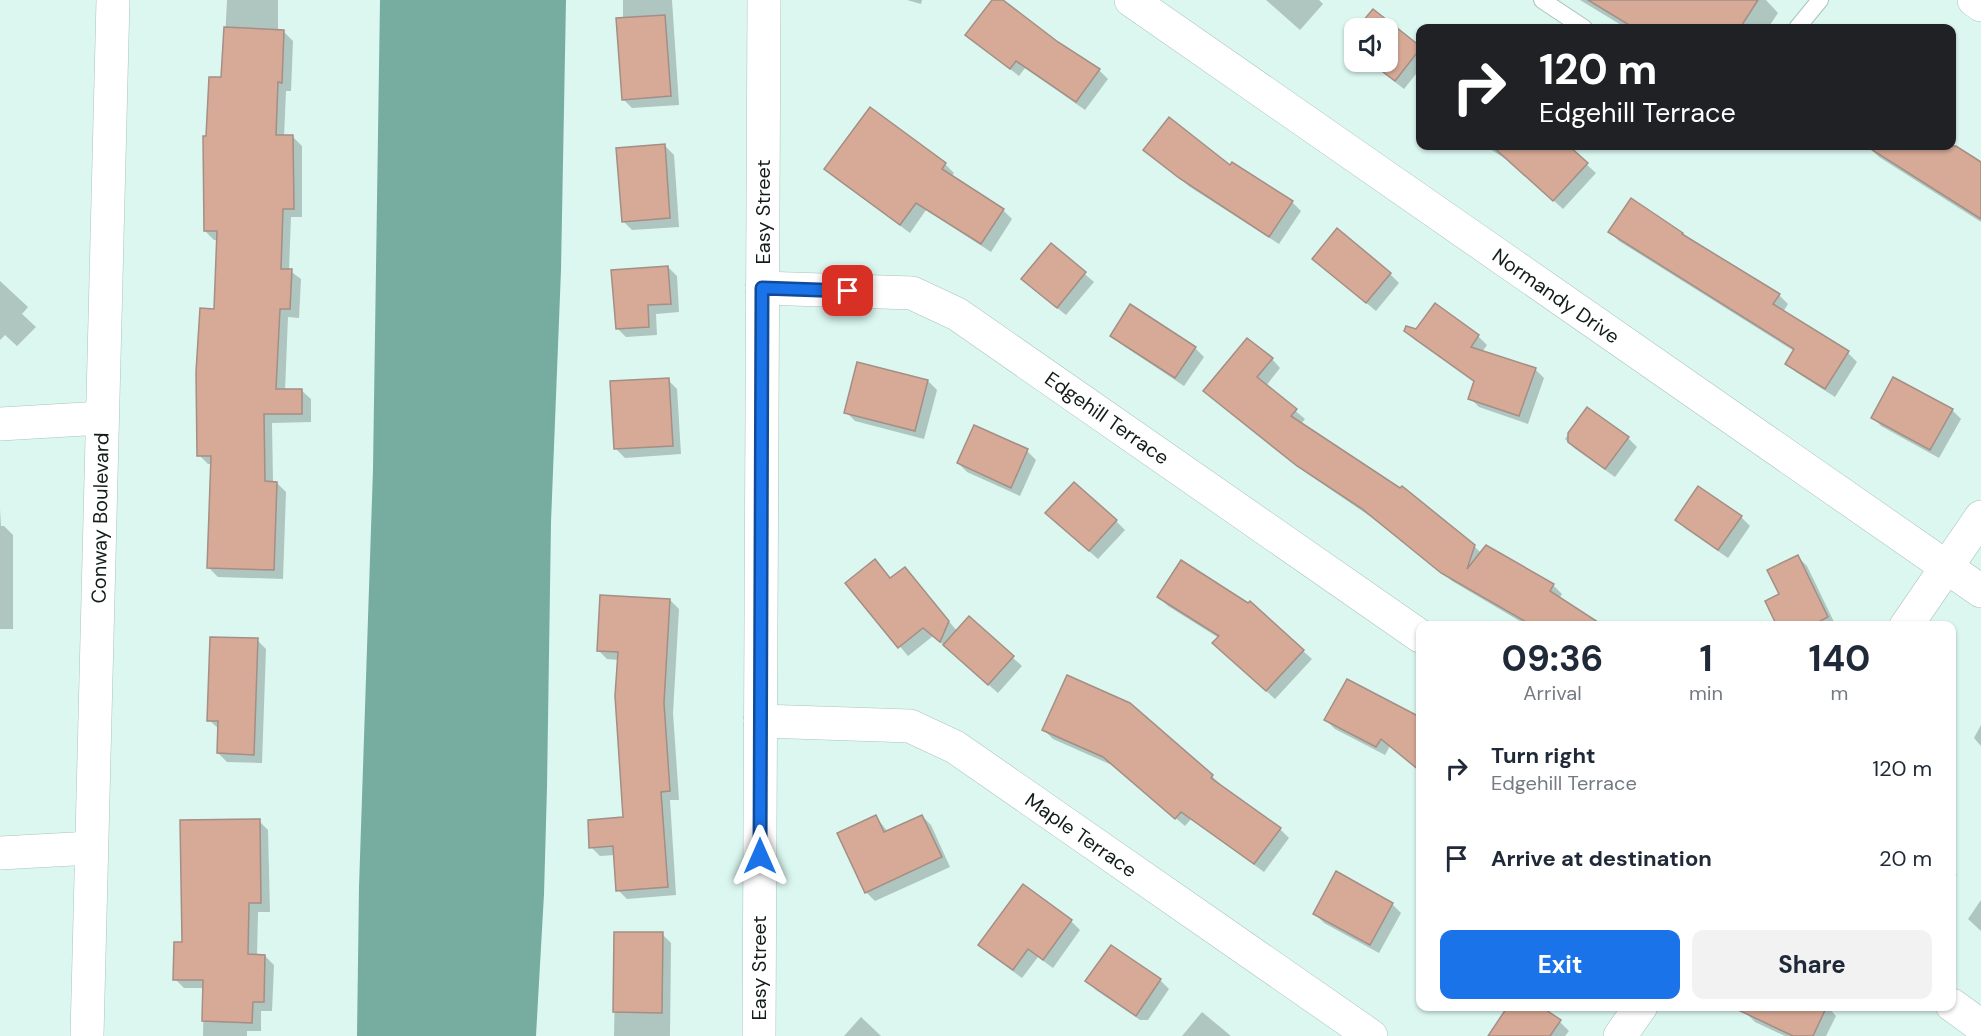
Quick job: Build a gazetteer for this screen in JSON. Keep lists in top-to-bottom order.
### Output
{
  "streets": {
    "street": [
      "Easy Street",
      "Normandy Drive",
      "Edgehill Terrace",
      "Conway Boulevard",
      "Maple Terrace"
    ]
  },
  "crossings": [
    ["Easy Street", "Edgehill Terrace"],
    ["Easy Street", "Maple Terrace"]
  ],
  "page": {
    "turn": ["120 m", "Edgehill Terrace"],
    "eta": [
      "09:36",
      "Arrival",
      "1",
      "min",
      "140",
      "m"
    ],
    "list": [
      {
        "name": "Turn right",
        "note": "Edgehill Terrace",
        "value": "120 m"
      },
      {
        "name": "Arrive at destination",
        "value": "20 m"
      }
    ],
    "buttons": ["Exit", "Share"]
  }
}
